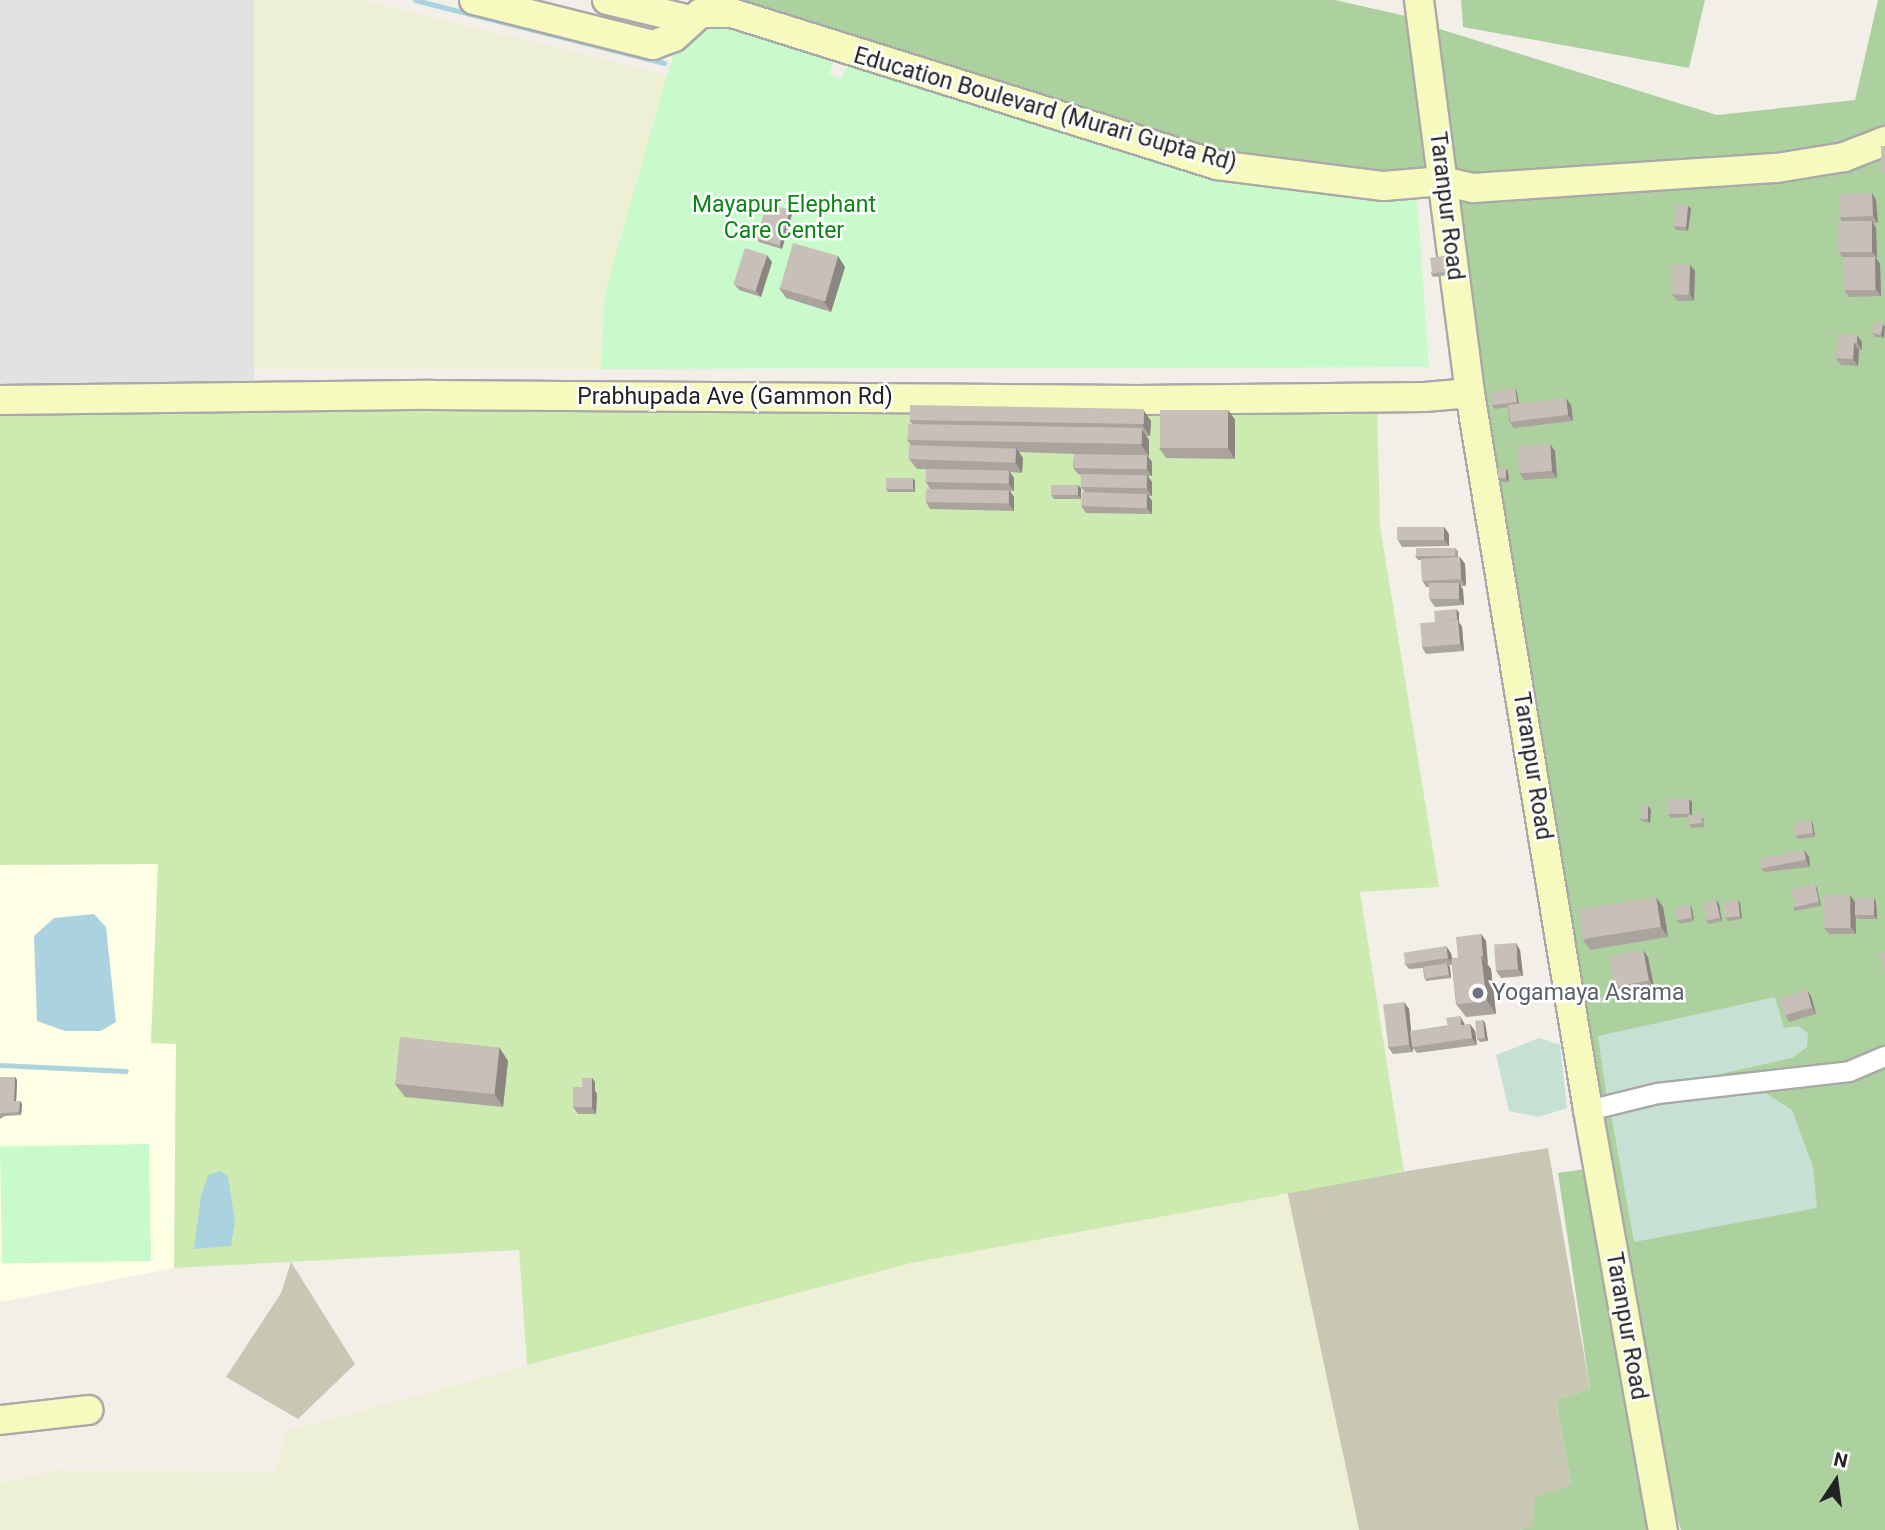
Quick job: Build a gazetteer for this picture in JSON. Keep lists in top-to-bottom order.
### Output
{
  "streets": {
    "street": ["Education Boulevard (Murari Gupta Rd)", "Taranpur Road", "Prabhupada Ave (Gammon Rd)"]
  },
  "crossings": [
    ["Education Boulevard (Murari Gupta Rd)", "Taranpur Road"],
    ["Taranpur Road", "Prabhupada Ave (Gammon Rd)"]
  ],
  "parks": ["Mayapur Elephant Care Center"],
  "places": ["Yogamaya Asrama"],
  "north": "top"
}
